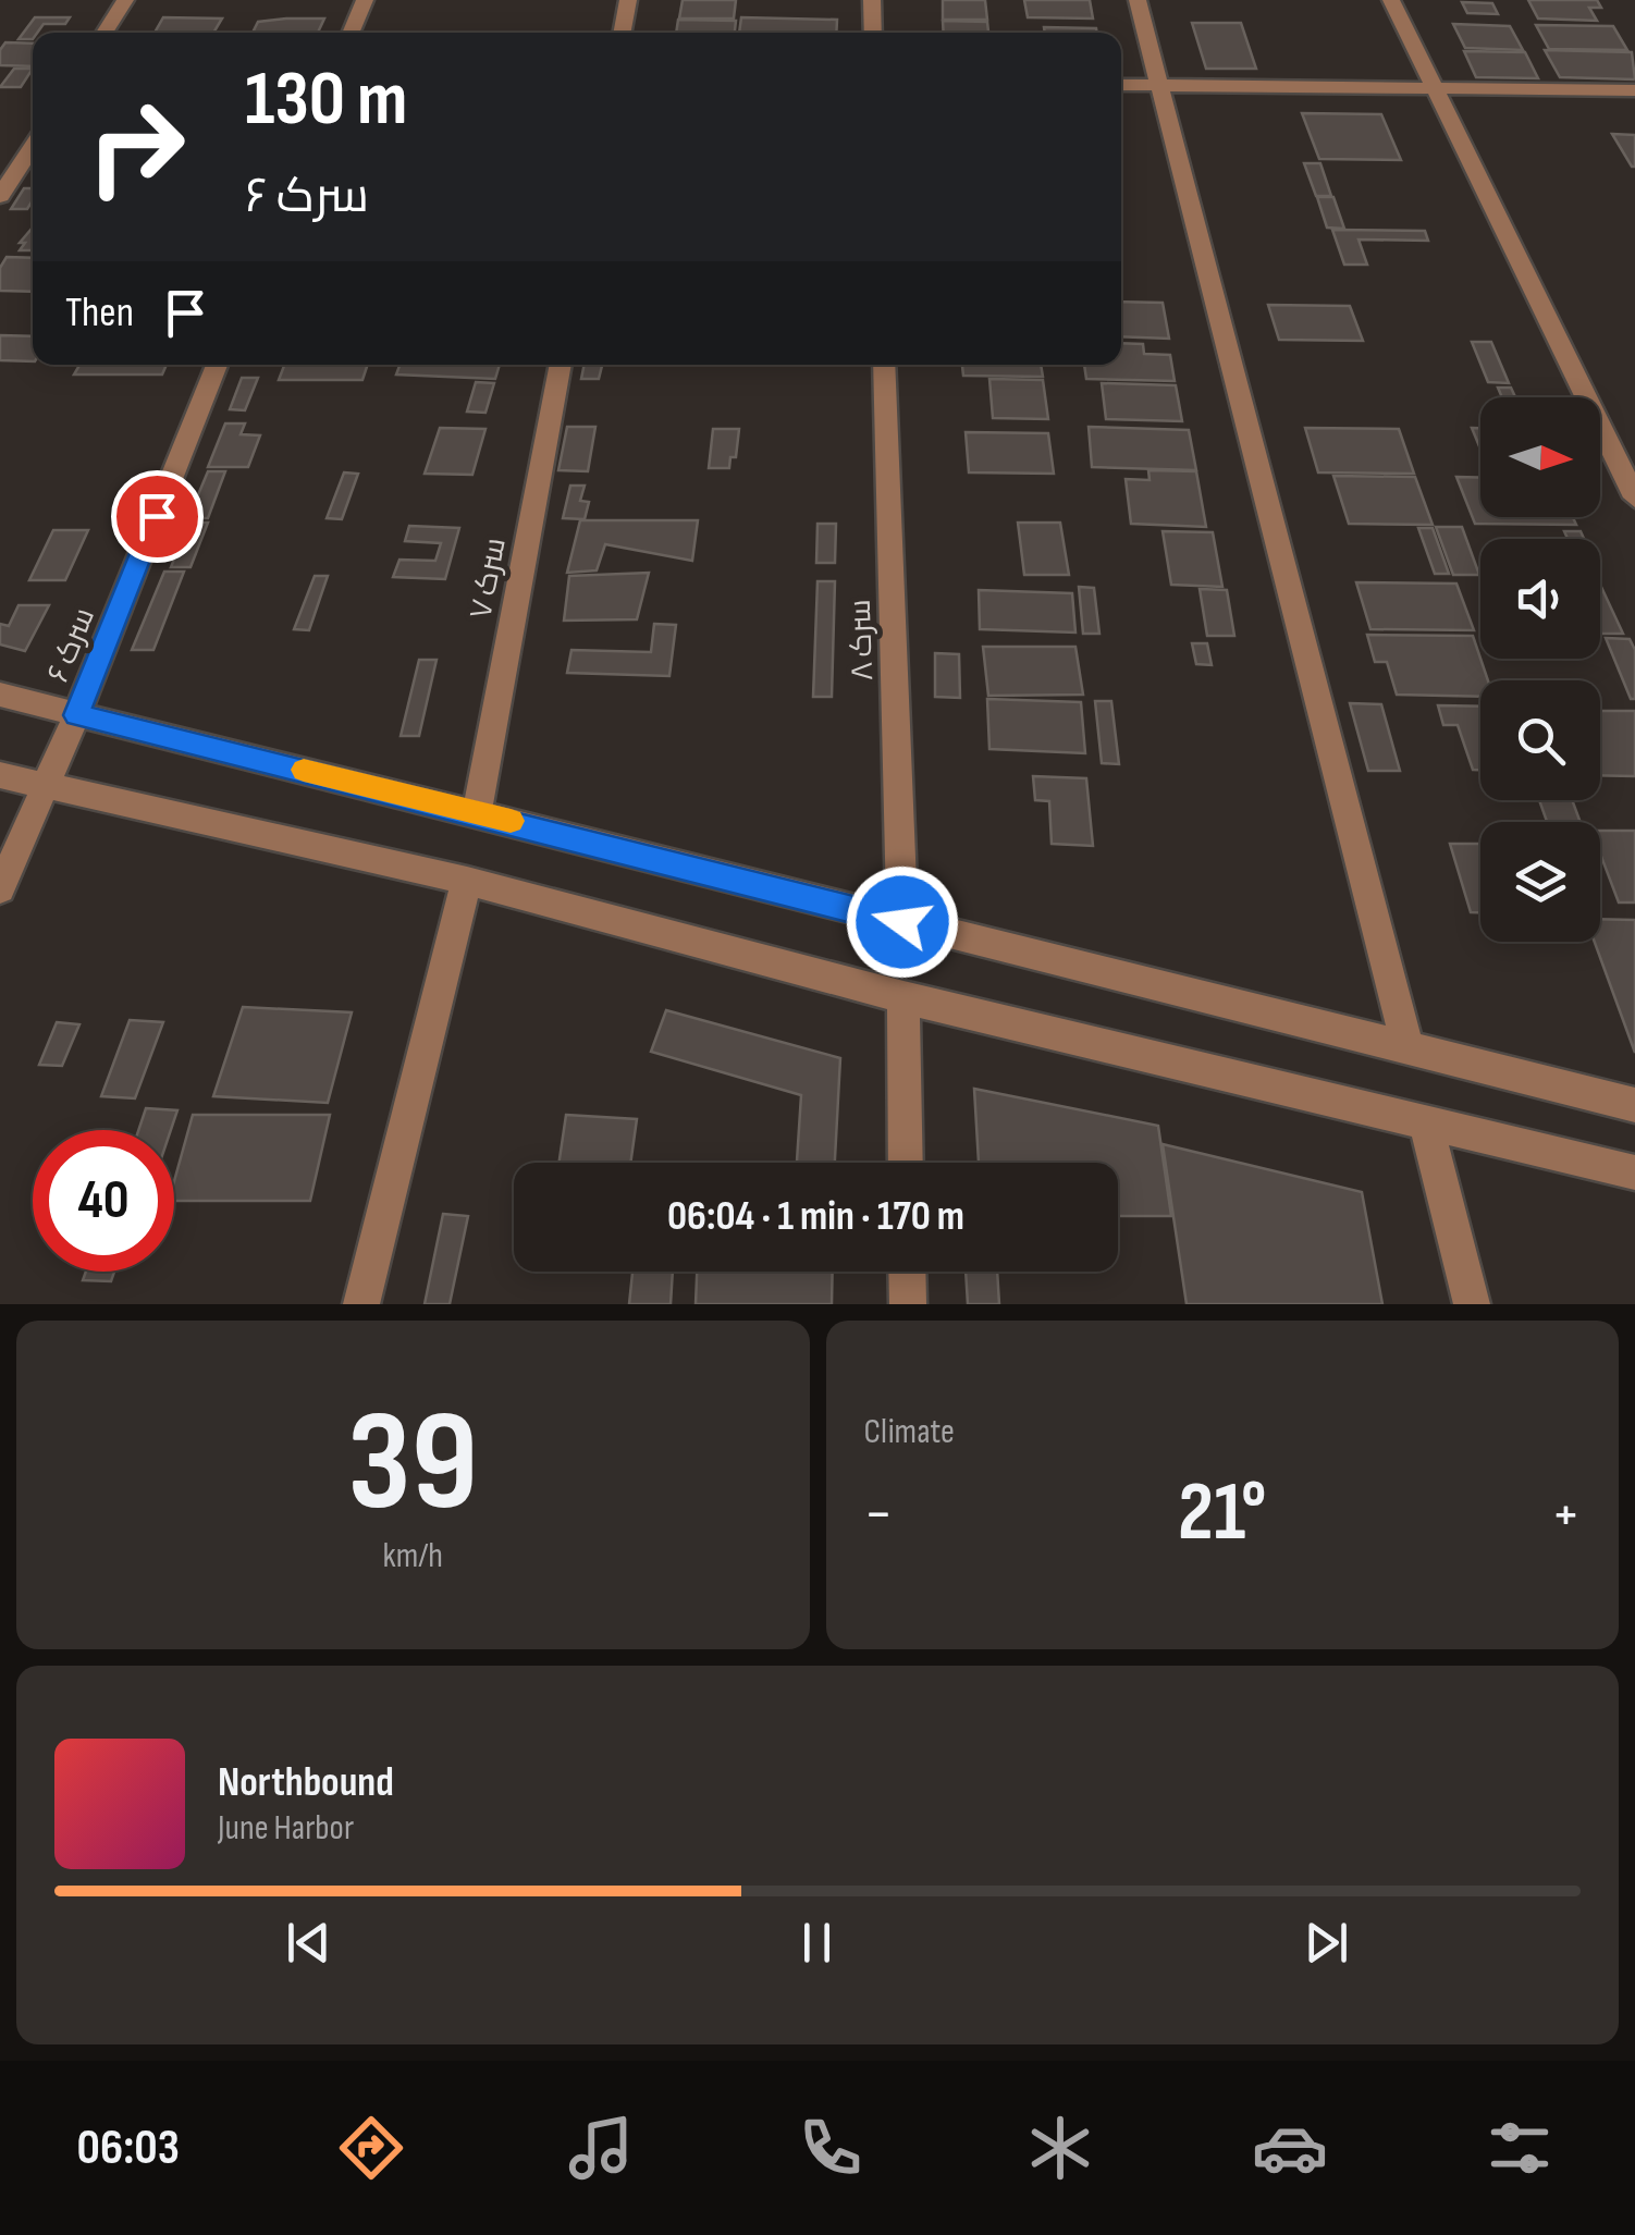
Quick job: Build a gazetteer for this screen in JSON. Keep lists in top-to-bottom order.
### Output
{
  "streets": {
    "street": ["سرک ۷", "سرک ۸", "سرک ۶"]
  },
  "north": "right",
  "page": {
    "turn": ["130 m", "سرک ۶"],
    "then": "Then",
    "limit": "40",
    "trip": "06:04 · 1 min · 170 m",
    "tile": [
      ["39", "km/h"],
      "Climate"
    ],
    "heat": ["−", "21°", "+"],
    "song": ["Northbound", "June Harbor"],
    "tabs": "06:03"
  }
}
